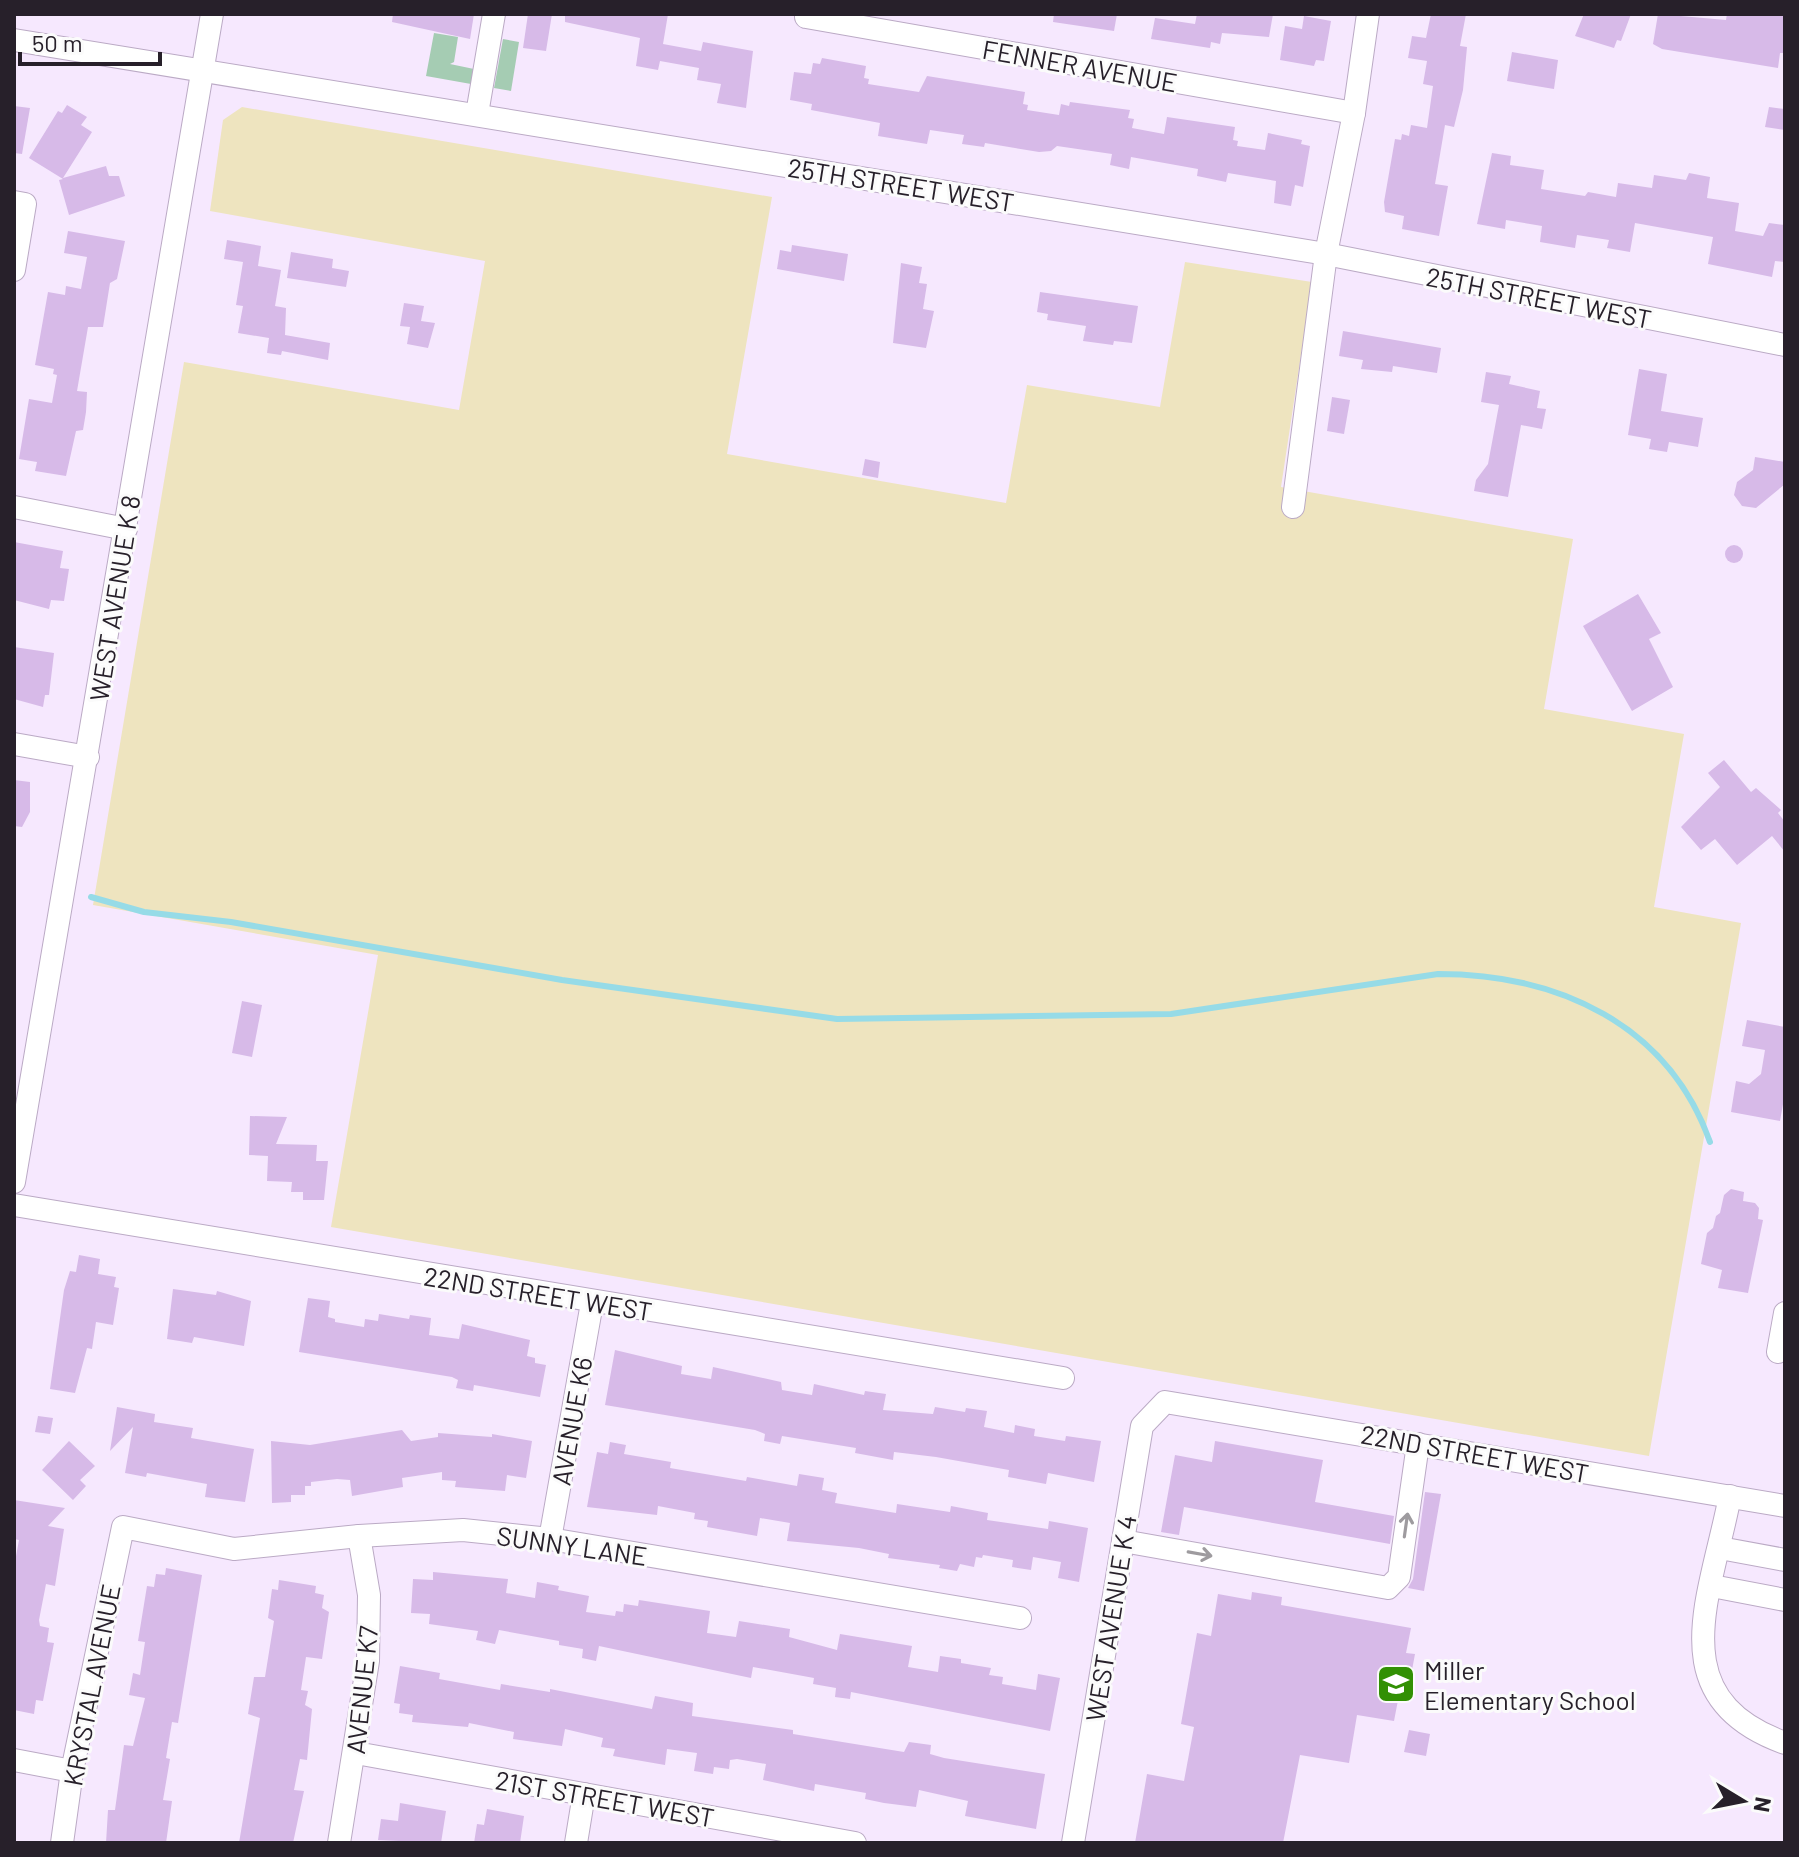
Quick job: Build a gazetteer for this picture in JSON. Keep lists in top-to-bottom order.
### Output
{
  "streets": {
    "street": [
      "FENNER AVENUE",
      "25TH STREET WEST",
      "WEST AVENUE K 8",
      "22ND STREET WEST",
      "AVENUE K6",
      "SUNNY LANE",
      "WEST AVENUE K 4",
      "KRYSTAL AVENUE",
      "AVENUE K7",
      "21ST STREET WEST"
    ]
  },
  "crossings": [
    ["25TH STREET WEST", "WEST AVENUE K 8"],
    ["22ND STREET WEST", "AVENUE K6"],
    ["22ND STREET WEST", "WEST AVENUE K 4"],
    ["AVENUE K6", "SUNNY LANE"],
    ["SUNNY LANE", "KRYSTAL AVENUE"],
    ["SUNNY LANE", "AVENUE K7"],
    ["AVENUE K7", "21ST STREET WEST"]
  ],
  "places": {
    "school or university": ["Miller Elementary School"]
  },
  "scale_bar": "50 m",
  "north": "right"
}
